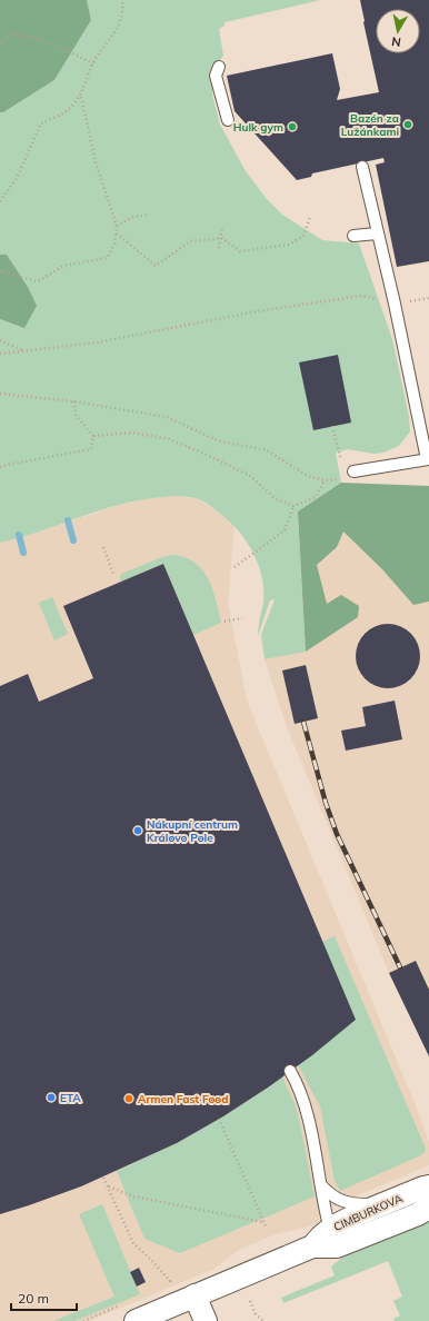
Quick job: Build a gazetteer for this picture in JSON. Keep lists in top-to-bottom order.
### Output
{
  "streets": {
    "street": ["CIMBURKOVA"]
  },
  "places": [
    "Bazén za Lužánkami",
    "Hulk gym",
    "Nákupní centrum Královo Pole",
    "ETA",
    "Armen Fast Food"
  ],
  "scale_bar": "20 m",
  "north": "bottom"
}
